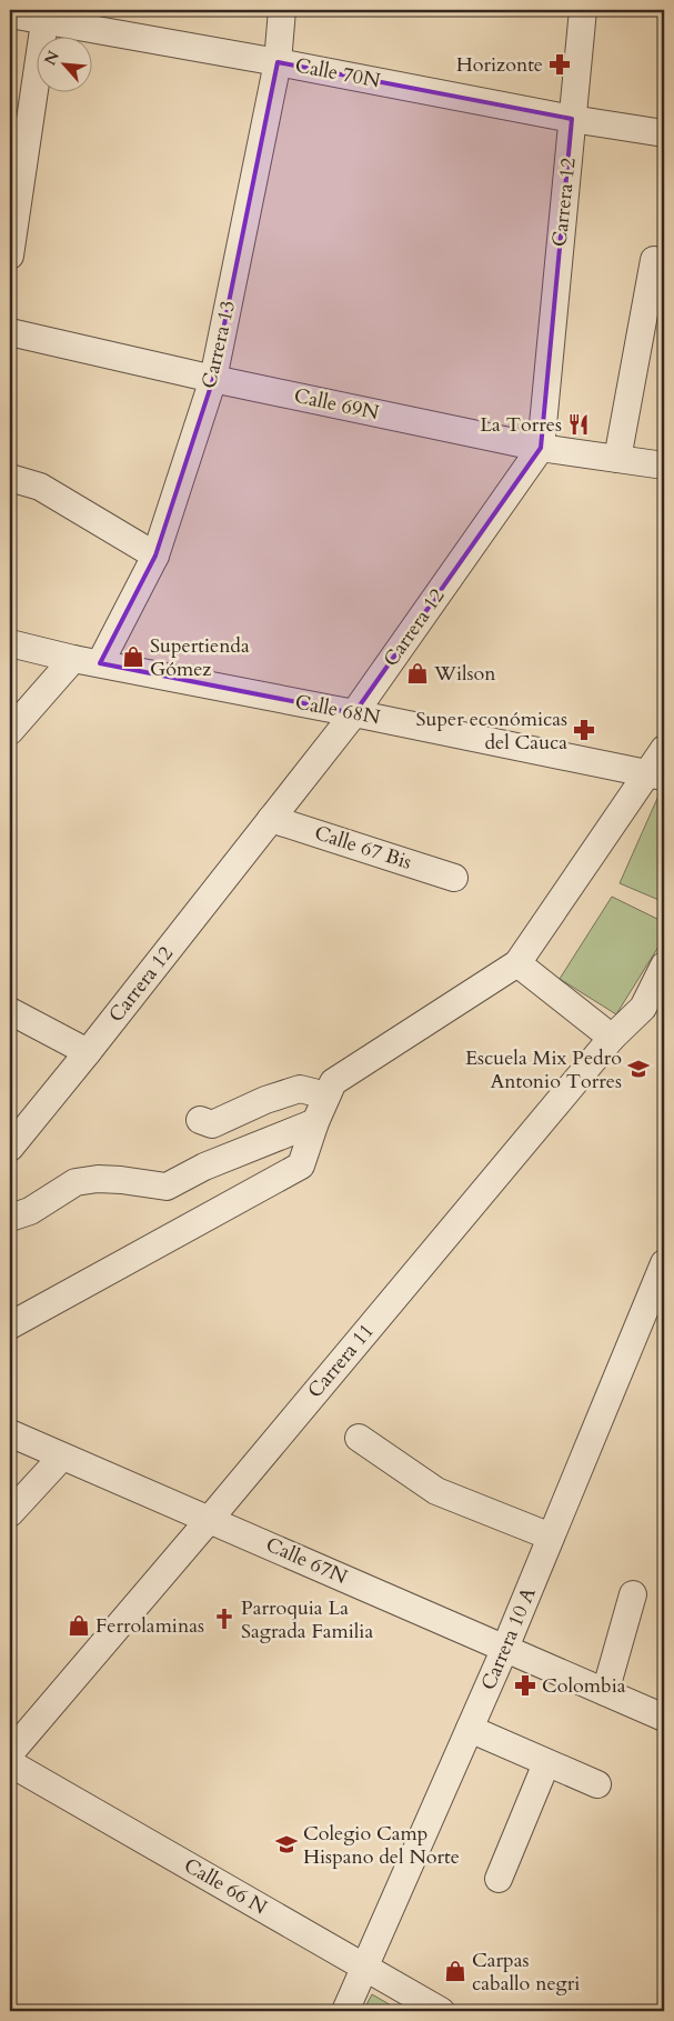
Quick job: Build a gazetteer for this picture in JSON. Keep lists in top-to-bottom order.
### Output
{
  "streets": {
    "street": [
      "Calle 70N",
      "Carrera 12",
      "Carrera 13",
      "Calle 69N",
      "Calle 68N",
      "Calle 67 Bis",
      "Carrera 11",
      "Calle 67N",
      "Carrera 10 A",
      "Calle 66 N"
    ]
  },
  "crossings": [
    ["Calle 70N", "Carrera 12"],
    ["Calle 70N", "Carrera 13"],
    ["Carrera 12", "Calle 69N"],
    ["Carrera 12", "Calle 68N"],
    ["Carrera 12", "Calle 67 Bis"],
    ["Carrera 13", "Calle 69N"],
    ["Carrera 13", "Calle 68N"],
    ["Carrera 11", "Calle 67N"],
    ["Calle 67N", "Carrera 10 A"],
    ["Carrera 10 A", "Calle 66 N"]
  ],
  "places": {
    "pharmacy": ["Horizonte", "Super económicas del Cauca", "Colombia"],
    "restaurant": ["La Torres"],
    "shop": [
      "Supertienda Gómez",
      "Wilson",
      "Ferrolaminas",
      "Carpas caballo negri"
    ],
    "school or university": ["Escuela Mix Pedro Antonio Torres", "Colegio Camp Hispano del Norte"],
    "church": ["Parroquia La Sagrada Familia"]
  },
  "north": "top left"
}
